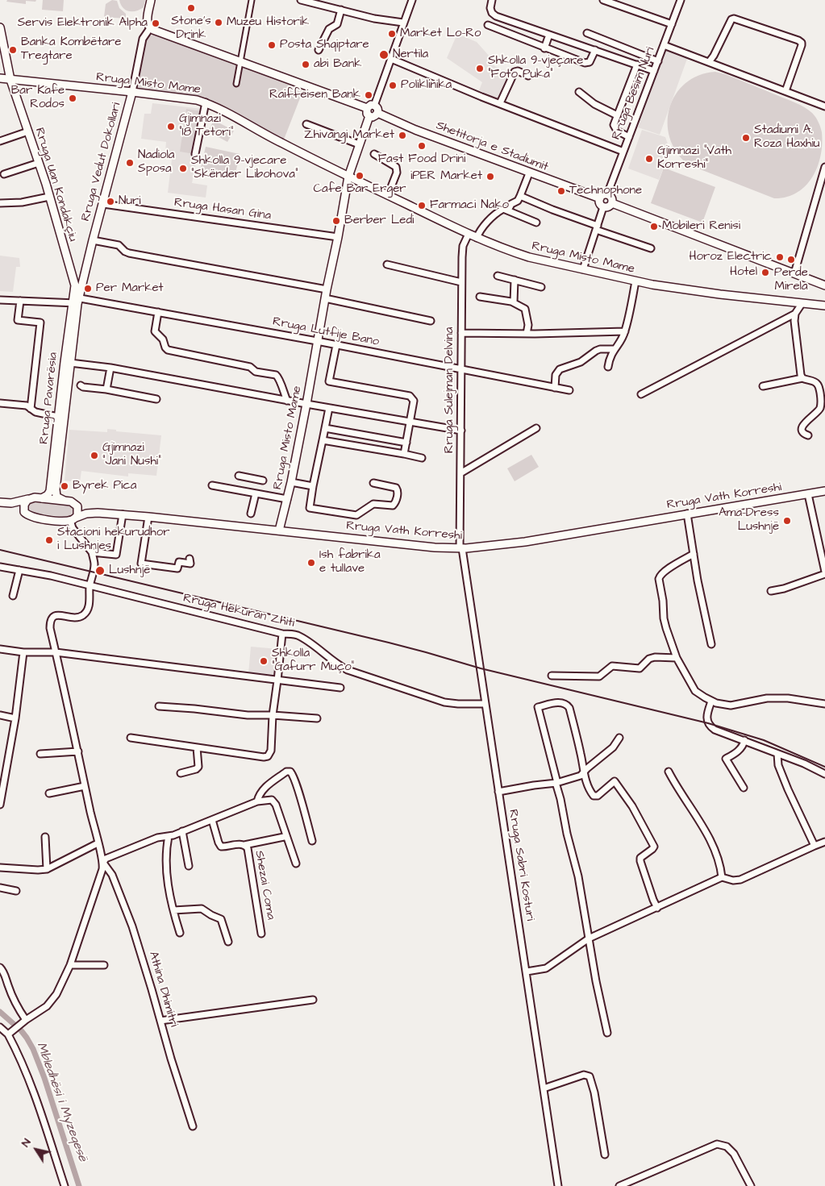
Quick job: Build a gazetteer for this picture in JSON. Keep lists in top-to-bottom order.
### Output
{
  "streets": {
    "main road": [
      "Rruga Misto Mame",
      "Shetitorja e Stadiumit",
      "Rruga Vedut Dokollari",
      "Rruga Uan Kondakçiu",
      "Rruga Pavarësia",
      "Rruga Vath Korreshi"
    ],
    "street": [
      "Rruga Besim Nuri",
      "Rruga Hasan Gina",
      "Rruga Lutfije Bano",
      "Rruga Sulejman Delvina",
      "Rruga Hekuran Zhiti",
      "Rruga Sabri Kosturi",
      "Shezai Coma",
      "Athina Dhimitri"
    ]
  },
  "crossings": [
    ["Rruga Misto Mame", "Shetitorja e Stadiumit"],
    ["Rruga Misto Mame", "Rruga Vedut Dokollari"],
    ["Rruga Misto Mame", "Rruga Uan Kondakçiu"],
    ["Rruga Misto Mame", "Rruga Hasan Gina"],
    ["Rruga Misto Mame", "Rruga Lutfije Bano"],
    ["Rruga Misto Mame", "Rruga Sulejman Delvina"],
    ["Rruga Misto Mame", "Rruga Vath Korreshi"],
    ["Rruga Besim Nuri", "Shetitorja e Stadiumit"],
    ["Rruga Vedut Dokollari", "Rruga Uan Kondakçiu"],
    ["Rruga Vedut Dokollari", "Rruga Hasan Gina"],
    ["Rruga Vedut Dokollari", "Rruga Lutfije Bano"],
    ["Rruga Vedut Dokollari", "Rruga Pavarësia"],
    ["Rruga Uan Kondakçiu", "Rruga Lutfije Bano"],
    ["Rruga Uan Kondakçiu", "Rruga Pavarësia"],
    ["Rruga Lutfije Bano", "Rruga Sulejman Delvina"],
    ["Rruga Lutfije Bano", "Rruga Pavarësia"],
    ["Rruga Sulejman Delvina", "Rruga Vath Korreshi"],
    ["Rruga Sulejman Delvina", "Rruga Sabri Kosturi"],
    ["Rruga Pavarësia", "Rruga Vath Korreshi"],
    ["Rruga Vath Korreshi", "Rruga Sabri Kosturi"],
    ["Rruga Hekuran Zhiti", "Rruga Sabri Kosturi"]
  ],
  "water": ["Mbledhësi i Myzeqesë"],
  "places": [
    "Stone's Drink",
    "Muzeu Historik",
    "Servis Elektronik Alpha",
    "Market Lo-Ro",
    "Posta Shqiptare",
    "Banka Kombëtare Tregtare",
    "Nertila",
    "abi Bank",
    "Shkolla 9-vjeçare \"Foto Puka\"",
    "Poliklinika",
    "Raiffeisen Bank",
    "Bar Kafe Rodos",
    "Gjimnazi \"18 Tetori\"",
    "Zhivangi Market",
    "Stadiumi A. Roza Haxhiu",
    "Fast Food Drini",
    "Gjimnazi \"Vath Korreshi\"",
    "Nadiola Sposa",
    "Shkolla 9-vjecare \"Skënder Libohova\"",
    "Cafe Bar Erger",
    "iPER Market",
    "Technophone",
    "Nuri",
    "Farmaci Nako",
    "Berber Ledi",
    "Mobileri Renisi",
    "Horoz Electric",
    "Perde Mirela",
    "Hotel",
    "Per Market",
    "Gjimnazi \"Jani Nushi\"",
    "Byrek Pica",
    "Ama-Dress Lushnjë",
    "Stacioni hekurudhor i Lushnjes",
    "Ish fabrika e tullave",
    "Lushnjë",
    "Shkolla \"Gafurr Muço\""
  ],
  "north": "top left"
}
